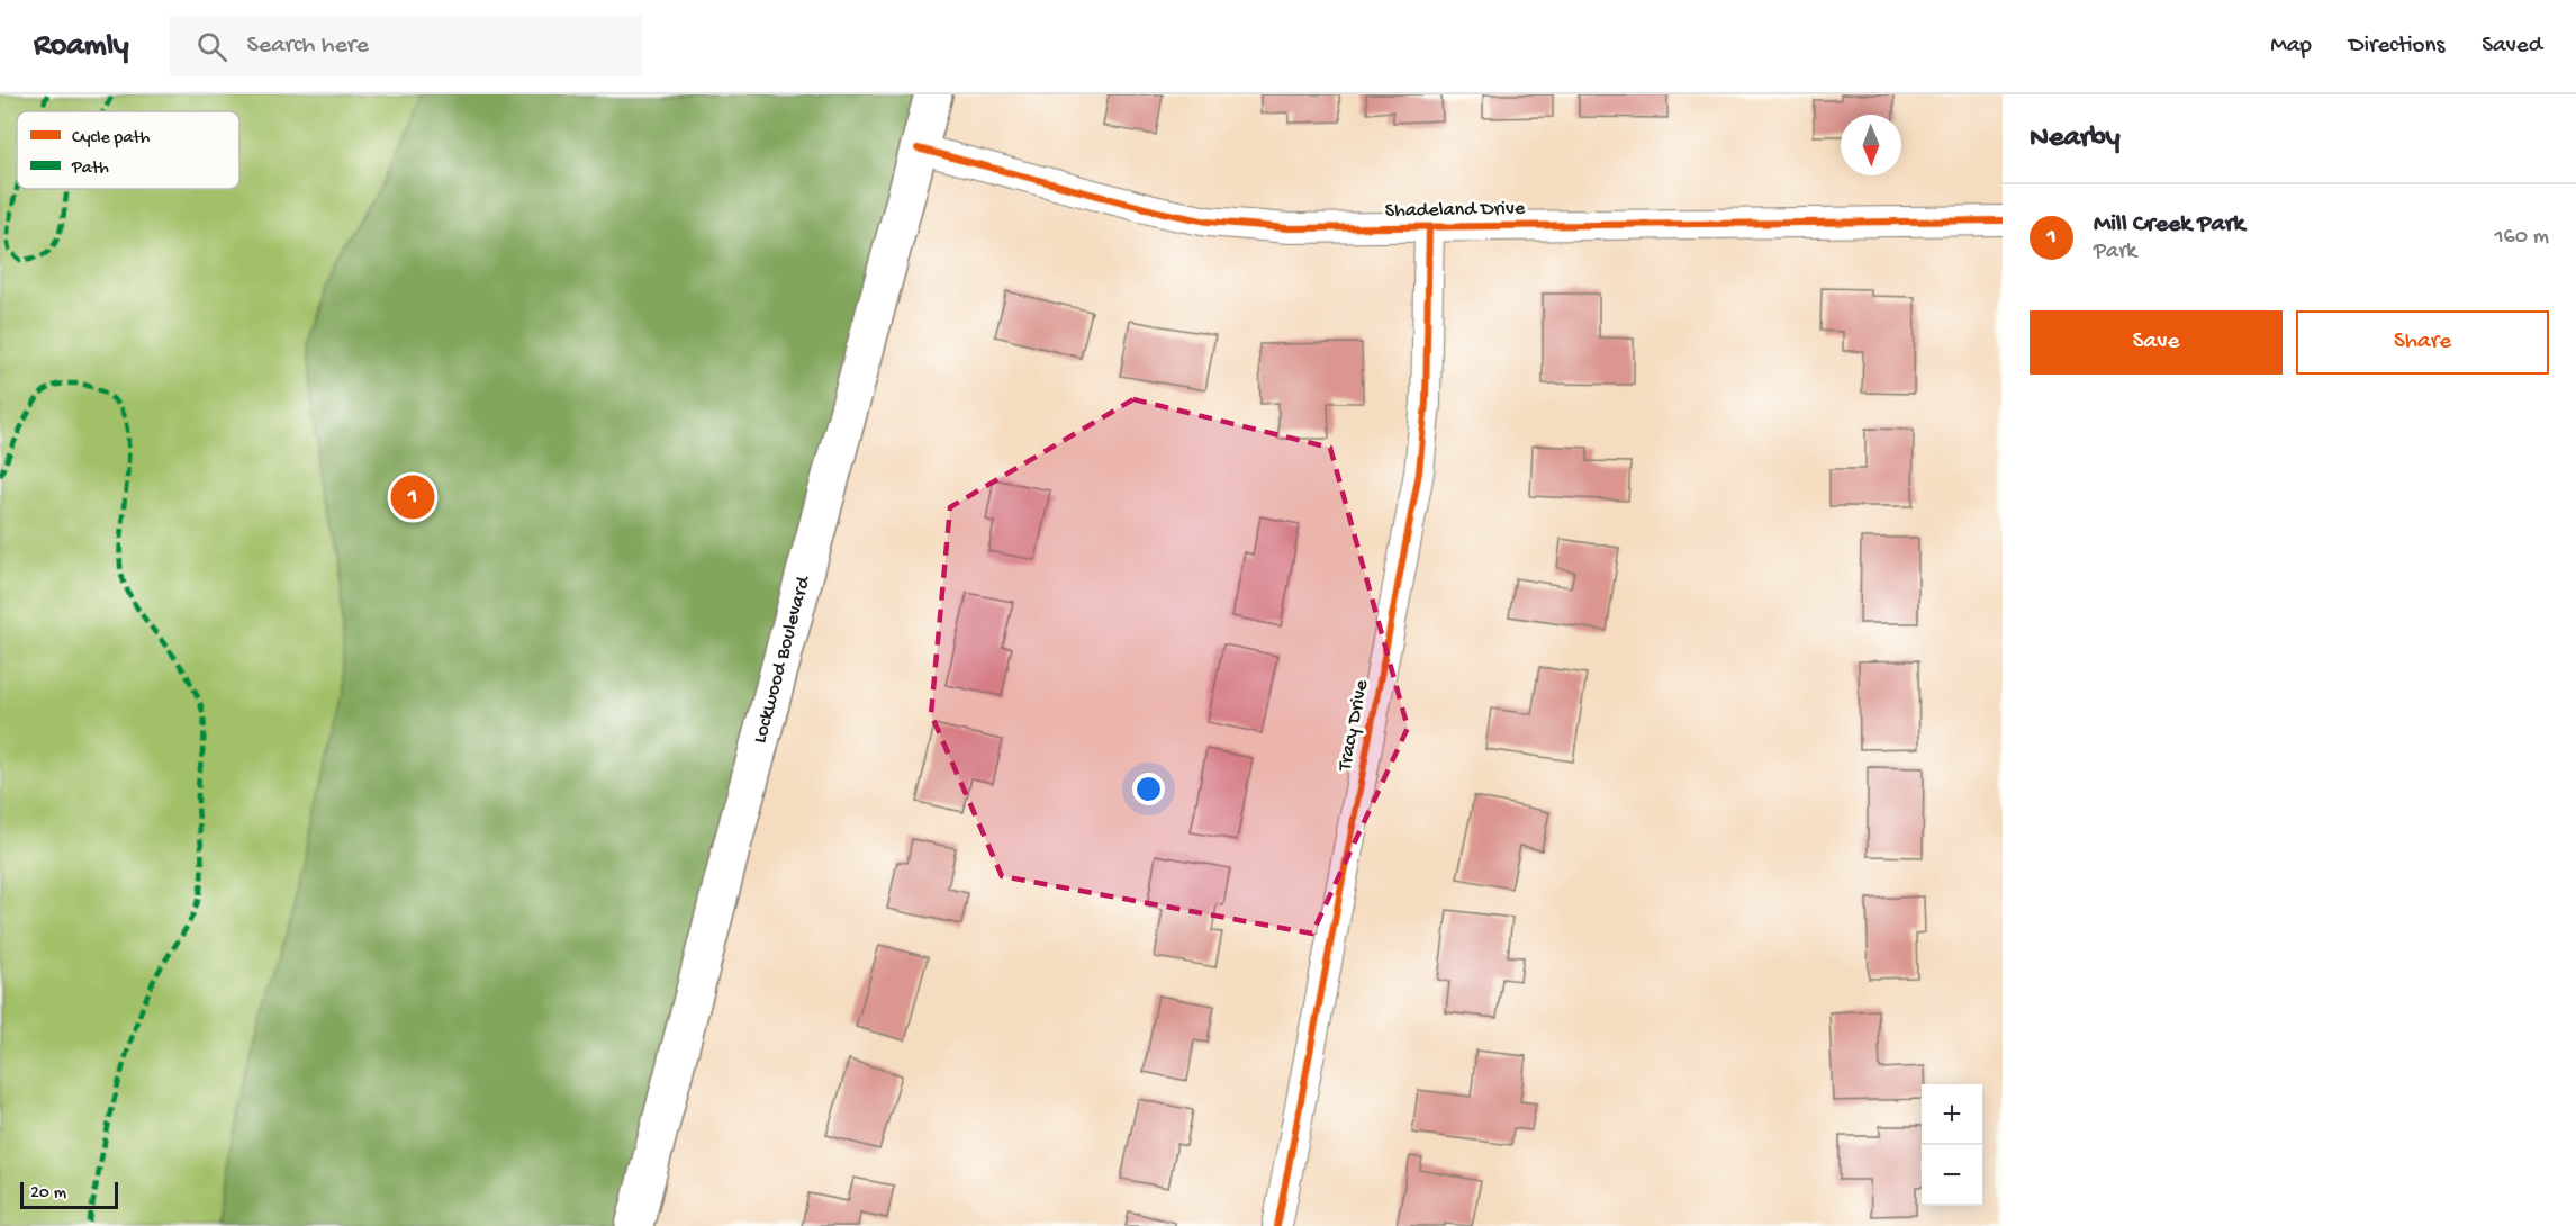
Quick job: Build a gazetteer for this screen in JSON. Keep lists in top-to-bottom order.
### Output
{
  "streets": {
    "main road": ["Lockwood Boulevard"],
    "street": ["Shadeland Drive", "Tracy Drive"]
  },
  "crossings": [
    ["Shadeland Drive", "Lockwood Boulevard"],
    ["Shadeland Drive", "Tracy Drive"]
  ],
  "legend": ["Cycle path", "Path"],
  "scale_bar": "20 m",
  "north": "bottom",
  "page": {
    "header": "Roamly",
    "search": "Search here",
    "nav": ["Map", "Directions", "Saved"],
    "heading": "Nearby",
    "list": [
      {
        "mark": "1",
        "name": "Mill Creek Park",
        "note": "Park",
        "value": "160 m"
      }
    ],
    "buttons": ["Save", "Share"],
    "pins": "1",
    "map_buttons": ["+", "−"],
    "scale": "20 m"
  }
}
